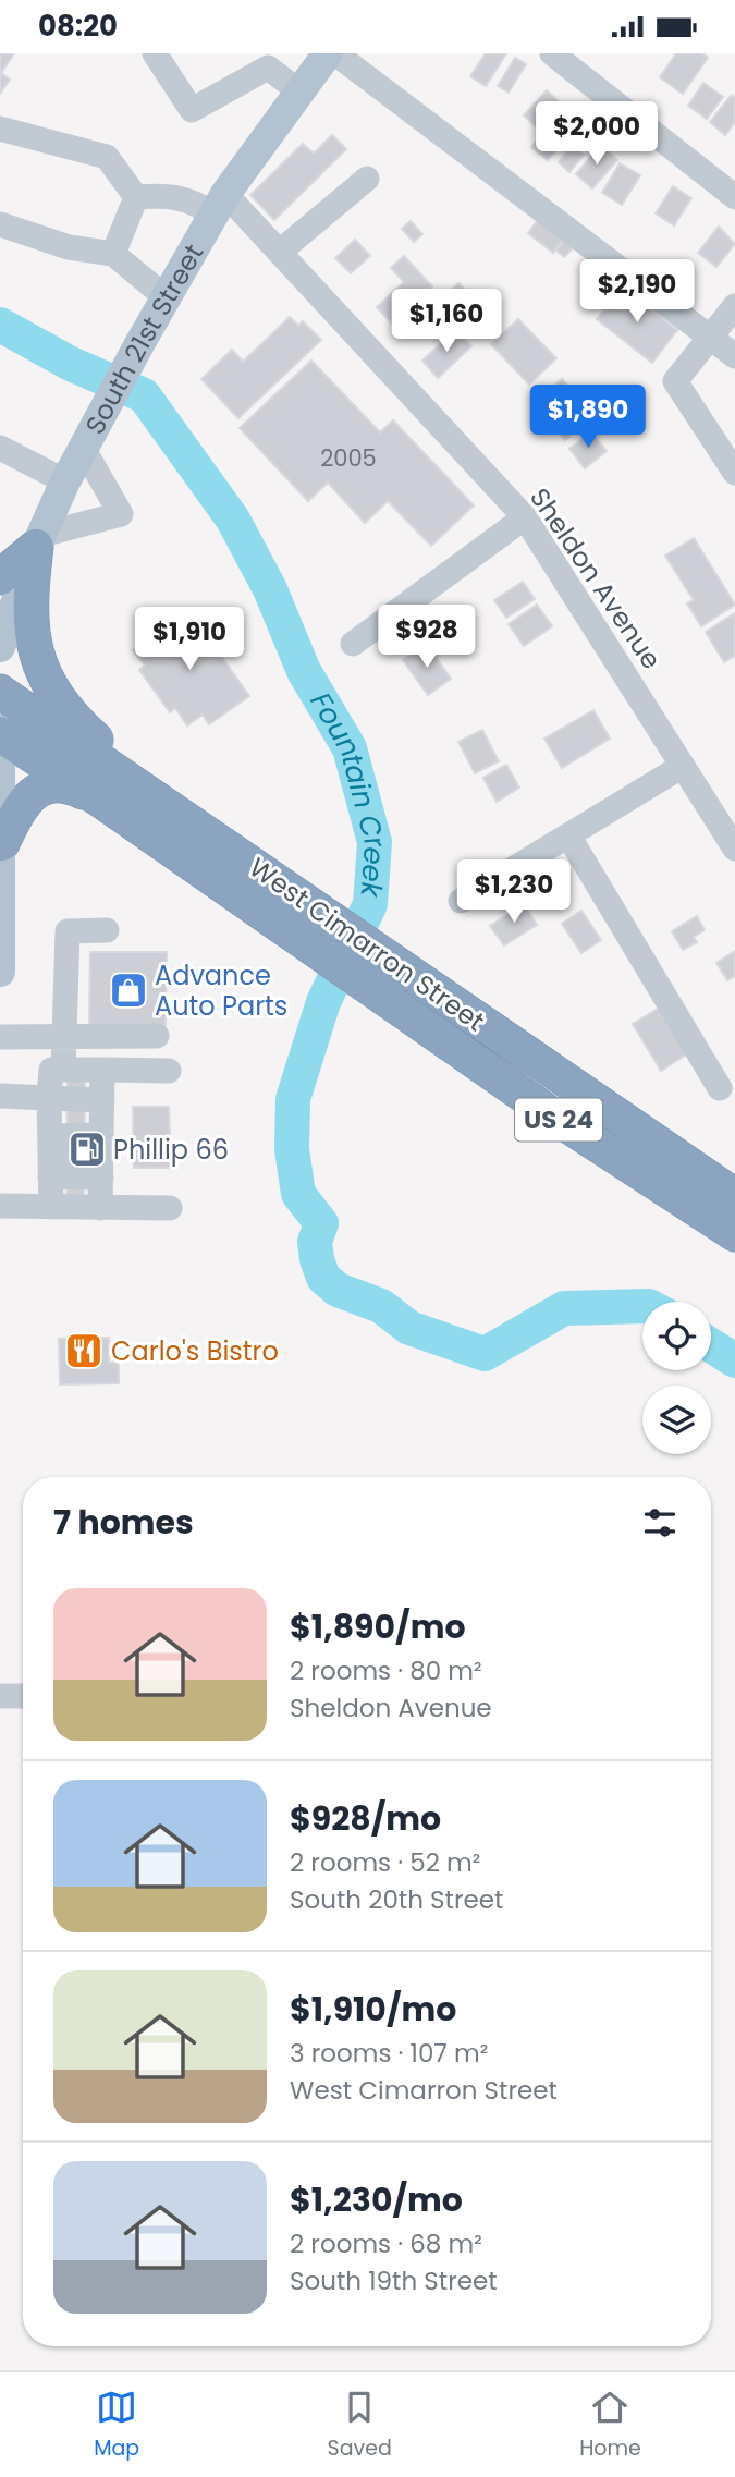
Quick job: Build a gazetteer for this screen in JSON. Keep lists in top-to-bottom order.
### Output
{
  "streets": {
    "highway": ["West Cimarron Street", "US 24"],
    "main road": ["South 21st Street"],
    "street": ["Sheldon Avenue"]
  },
  "crossings": [
    ["South 21st Street", "Sheldon Avenue"]
  ],
  "water": ["Fountain Creek"],
  "places": {
    "shop": ["Advance Auto Parts"],
    "fuel station": ["Phillip 66"],
    "restaurant": ["Carlo's Bistro"]
  },
  "house_numbers": ["2005"],
  "page": {
    "status": "08:20",
    "price": [
      "$2,000",
      "$2,190",
      "$1,160",
      "$1,890",
      "$928",
      "$1,910",
      "$1,230"
    ],
    "heading": "7 homes",
    "list": [
      {
        "name": "$1,890/mo",
        "note": "2 rooms · 80 m² · Sheldon Avenue"
      },
      {
        "name": "$928/mo",
        "note": "2 rooms · 52 m² · South 20th Street"
      },
      {
        "name": "$1,910/mo",
        "note": "3 rooms · 107 m² · West Cimarron Street"
      },
      {
        "name": "$1,230/mo",
        "note": "2 rooms · 68 m² · South 19th Street"
      }
    ],
    "tabs": ["Map", "Saved", "Home"]
  }
}
